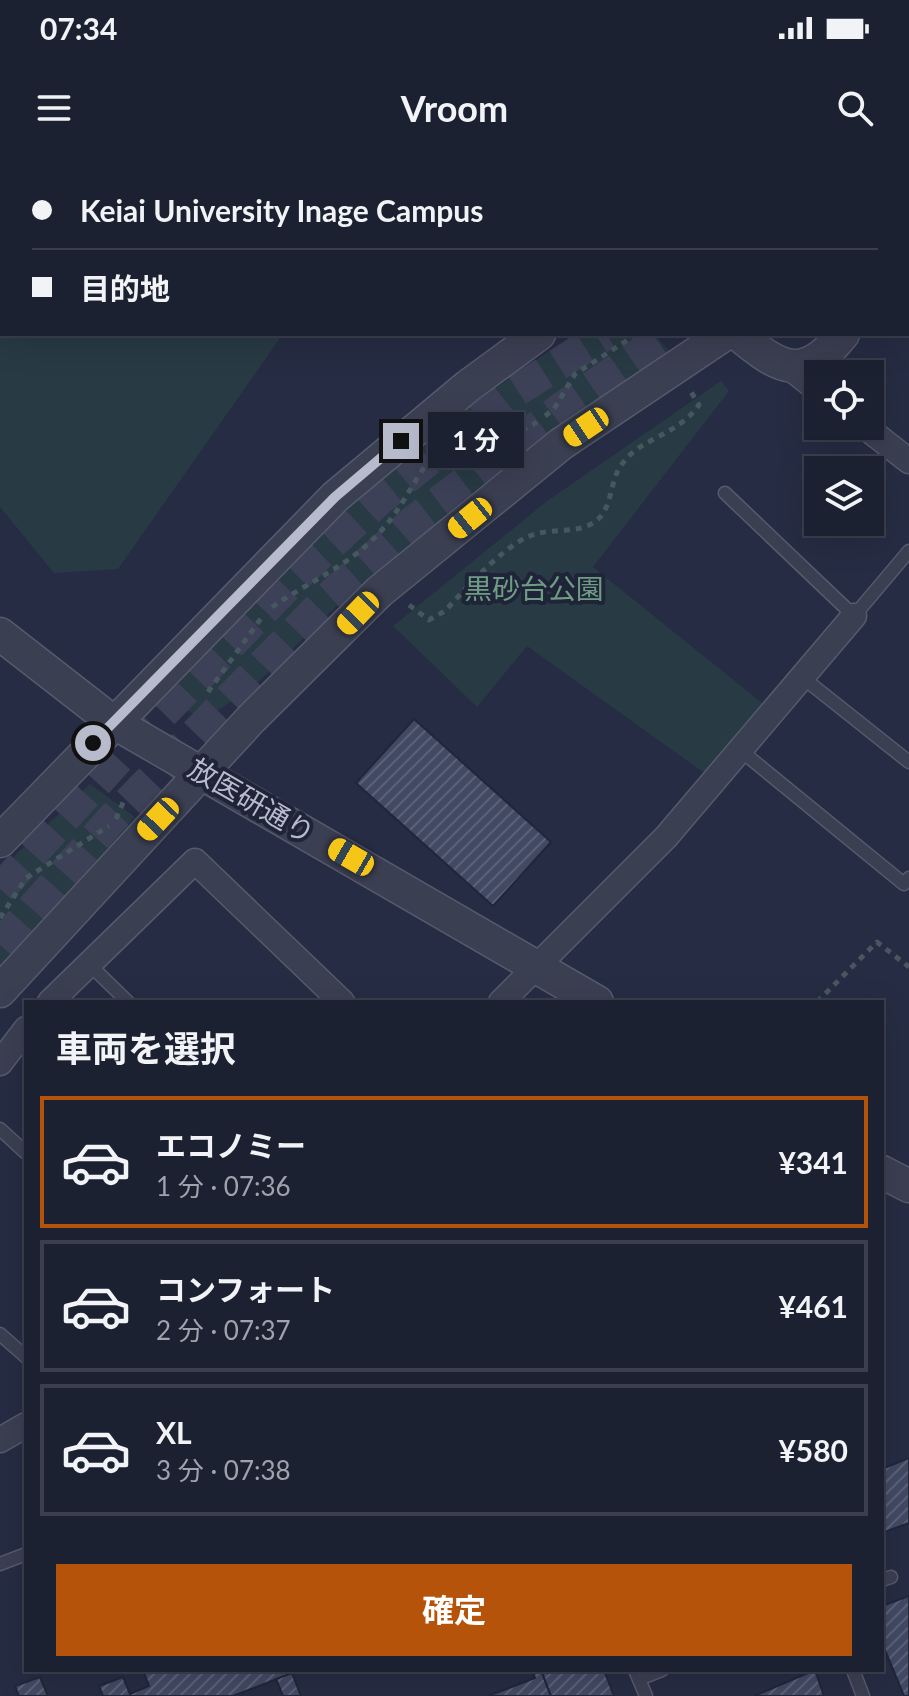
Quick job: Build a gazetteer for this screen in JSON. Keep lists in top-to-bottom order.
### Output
{
  "streets": {
    "street": ["放医研通り"]
  },
  "parks": ["黒砂台公園"],
  "page": {
    "status": "07:34",
    "header": "Vroom",
    "banner": ["Keiai University Inage Campus", "目的地"],
    "bubble": "1 分",
    "heading": "車両を選択",
    "list": [
      {
        "name": "エコノミー",
        "note": "1 分 · 07:36",
        "value": "¥341"
      },
      {
        "name": "コンフォート",
        "note": "2 分 · 07:37",
        "value": "¥461"
      },
      {
        "name": "XL",
        "note": "3 分 · 07:38",
        "value": "¥580"
      }
    ],
    "buttons": "確定"
  }
}
